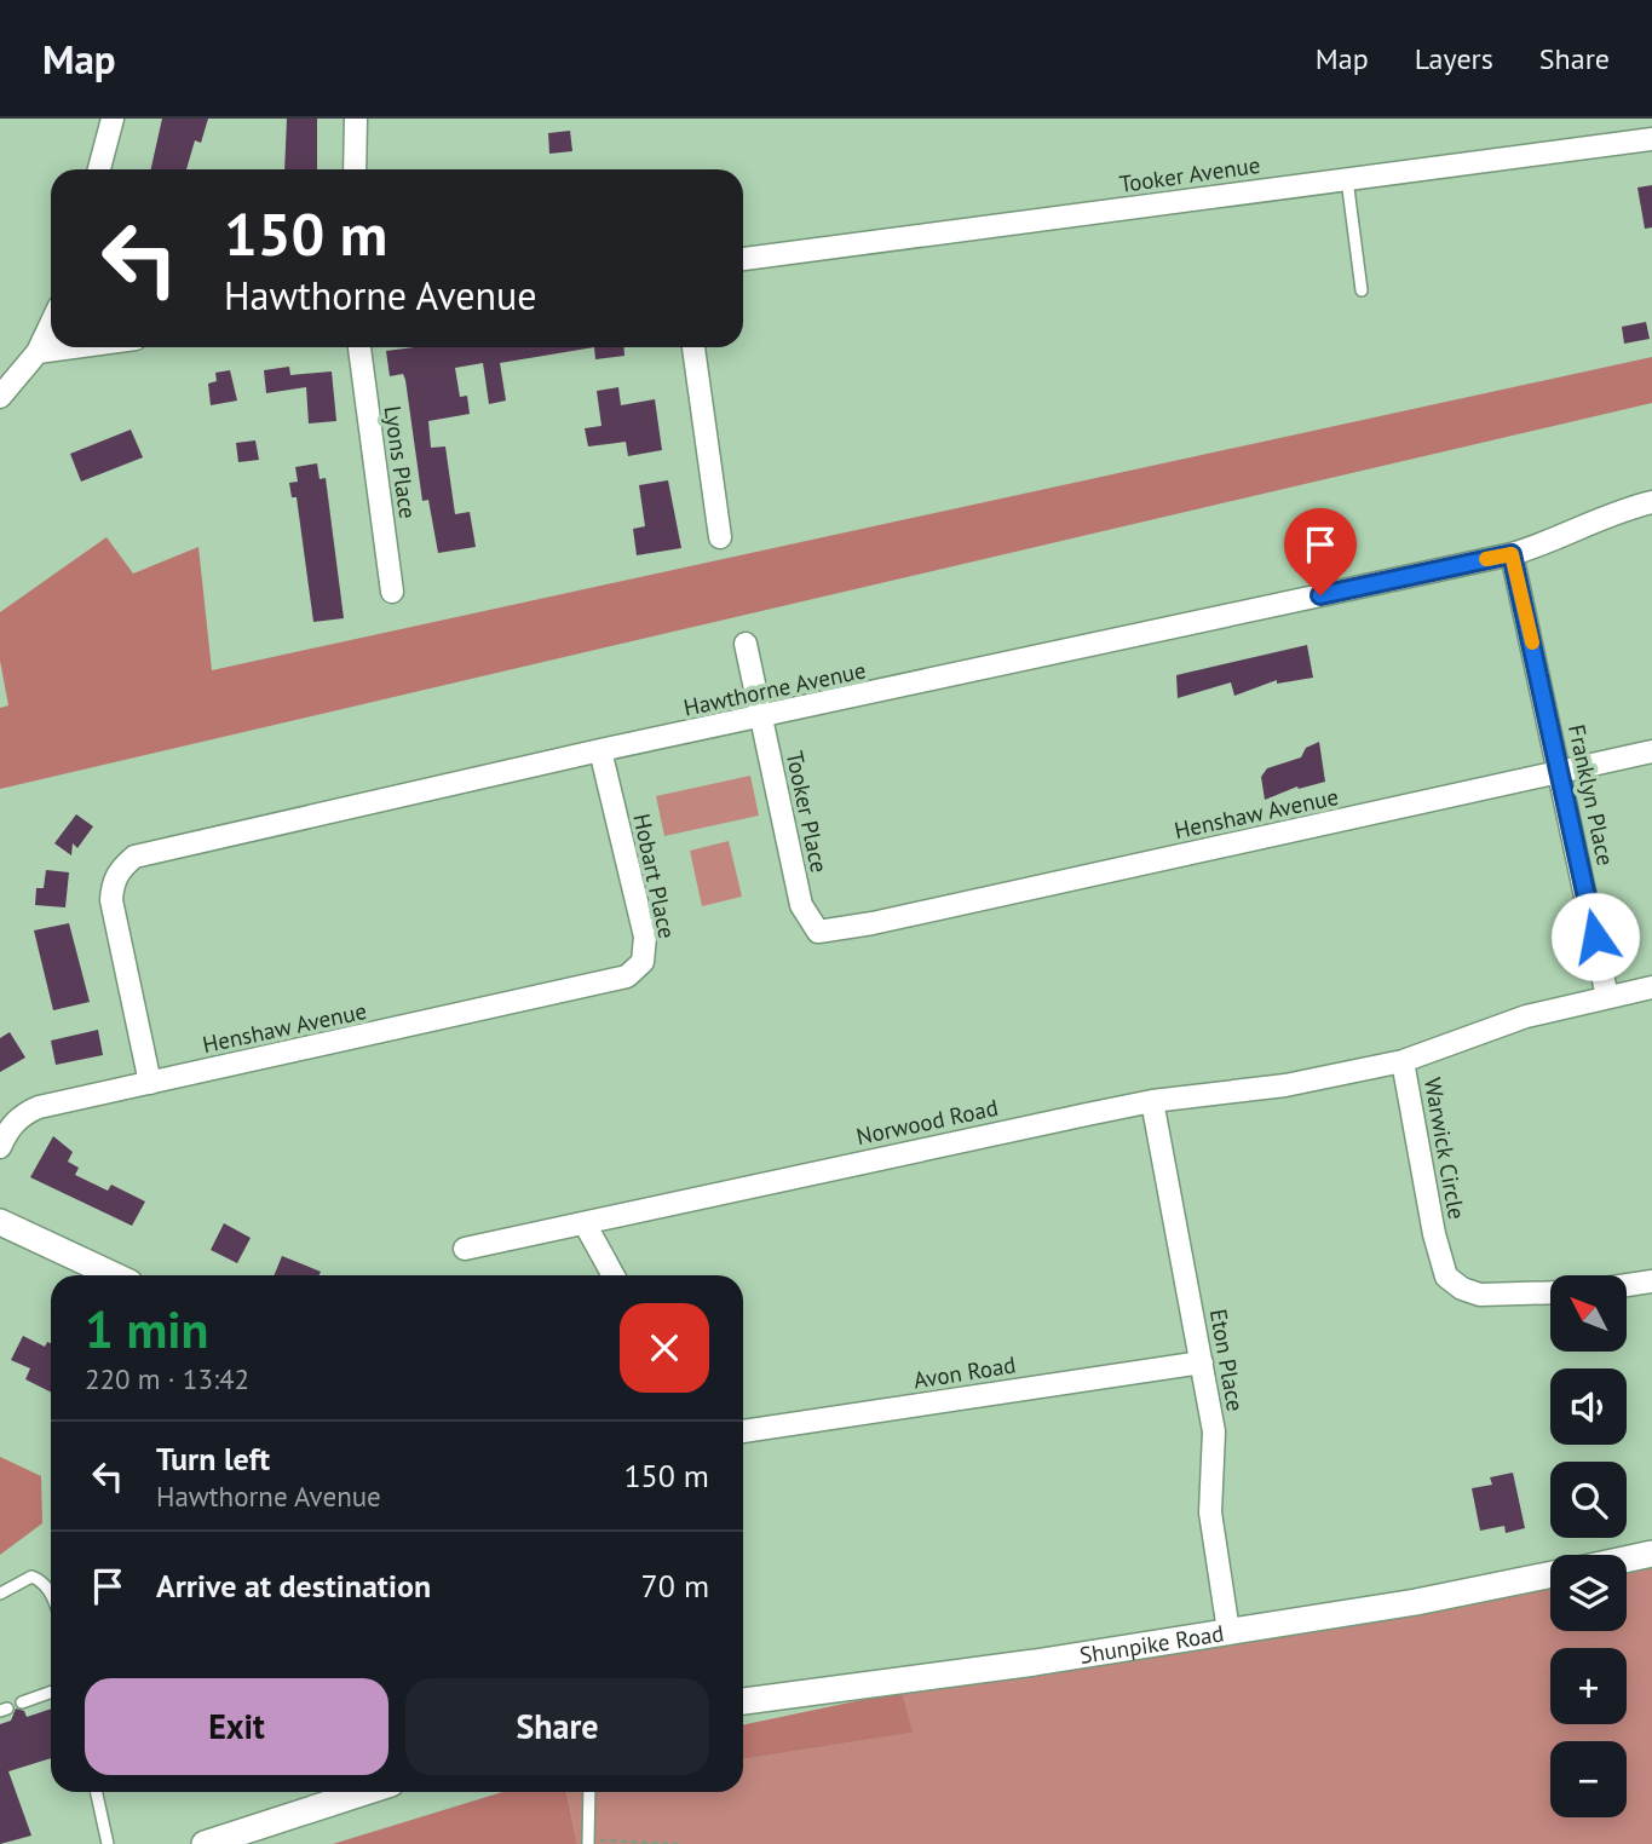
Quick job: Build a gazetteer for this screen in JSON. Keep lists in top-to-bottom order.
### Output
{
  "streets": {
    "street": [
      "Tooker Avenue",
      "Lyons Place",
      "Hawthorne Avenue",
      "Franklyn Place",
      "Tooker Place",
      "Henshaw Avenue",
      "Hobart Place",
      "Norwood Road",
      "Warwick Circle",
      "Eton Place",
      "Avon Road",
      "Shunpike Road"
    ]
  },
  "crossings": [
    ["Hawthorne Avenue", "Franklyn Place"],
    ["Hawthorne Avenue", "Tooker Place"],
    ["Hawthorne Avenue", "Henshaw Avenue"],
    ["Hawthorne Avenue", "Hobart Place"],
    ["Franklyn Place", "Henshaw Avenue"],
    ["Franklyn Place", "Warwick Circle"],
    ["Tooker Place", "Henshaw Avenue"],
    ["Henshaw Avenue", "Hobart Place"],
    ["Norwood Road", "Warwick Circle"],
    ["Norwood Road", "Eton Place"],
    ["Eton Place", "Avon Road"],
    ["Eton Place", "Shunpike Road"]
  ],
  "north": "top left",
  "page": {
    "header": "Map",
    "nav": ["Map", "Layers", "Share"],
    "turn": ["150 m", "Hawthorne Avenue"],
    "map_buttons": ["+", "−"],
    "heading": ["1 min", "220 m · 13:42"],
    "list": [
      {
        "name": "Turn left",
        "note": "Hawthorne Avenue",
        "value": "150 m"
      },
      {
        "name": "Arrive at destination",
        "value": "70 m"
      }
    ],
    "buttons": ["Exit", "Share"]
  }
}
